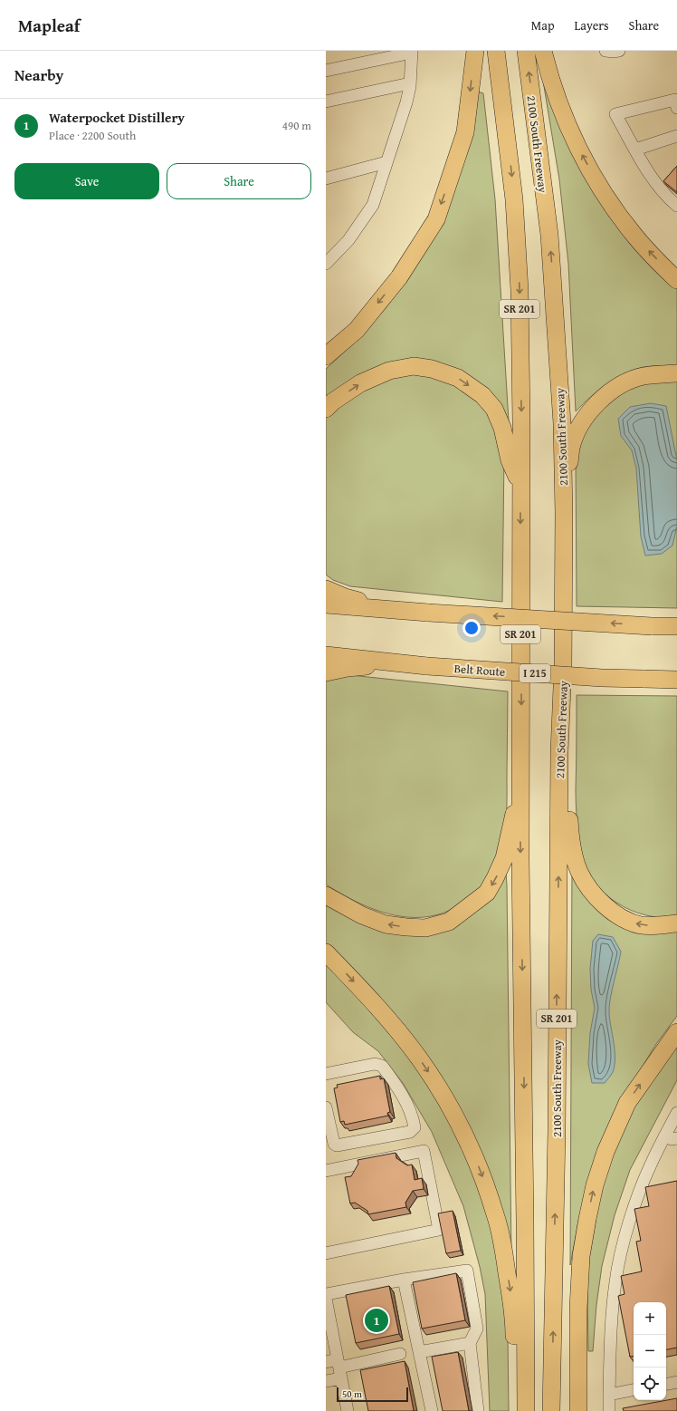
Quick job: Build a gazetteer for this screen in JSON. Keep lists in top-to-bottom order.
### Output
{
  "streets": {
    "highway": [
      "2100 South Freeway",
      "SR 201",
      "Belt Route",
      "I 215"
    ]
  },
  "scale_bar": "50 m",
  "page": {
    "header": "Mapleaf",
    "nav": ["Map", "Layers", "Share"],
    "heading": "Nearby",
    "list": [
      {
        "mark": "1",
        "name": "Waterpocket Distillery",
        "note": "Place · 2200 South",
        "value": "490 m"
      }
    ],
    "buttons": ["Save", "Share"],
    "map_buttons": ["+", "−"],
    "pins": "1",
    "scale": "50 m"
  }
}
